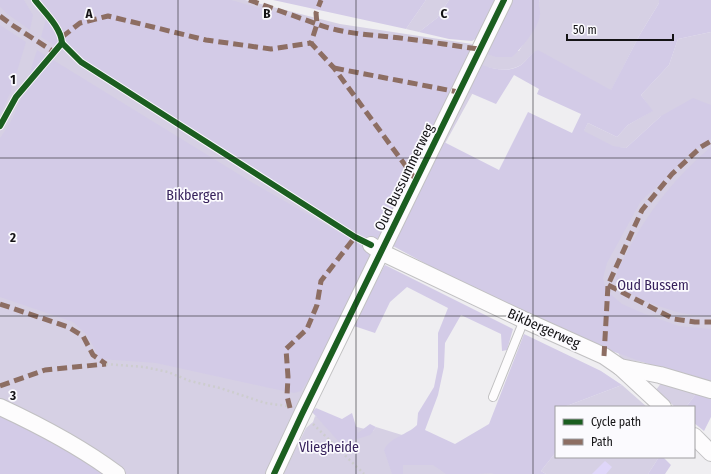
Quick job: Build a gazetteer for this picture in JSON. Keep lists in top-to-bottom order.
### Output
{
  "streets": {
    "street": ["Oud Bussummerweg", "Bikbergerweg"]
  },
  "crossings": [
    ["Oud Bussummerweg", "Bikbergerweg"]
  ],
  "parks": ["Bikbergen", "Oud Bussem", "Vliegheide"],
  "legend": ["Cycle path", "Path"],
  "scale_bar": "50 m",
  "grid": {
    "columns": ["A", "B", "C"],
    "rows": ["1", "2", "3"]
  }
}
